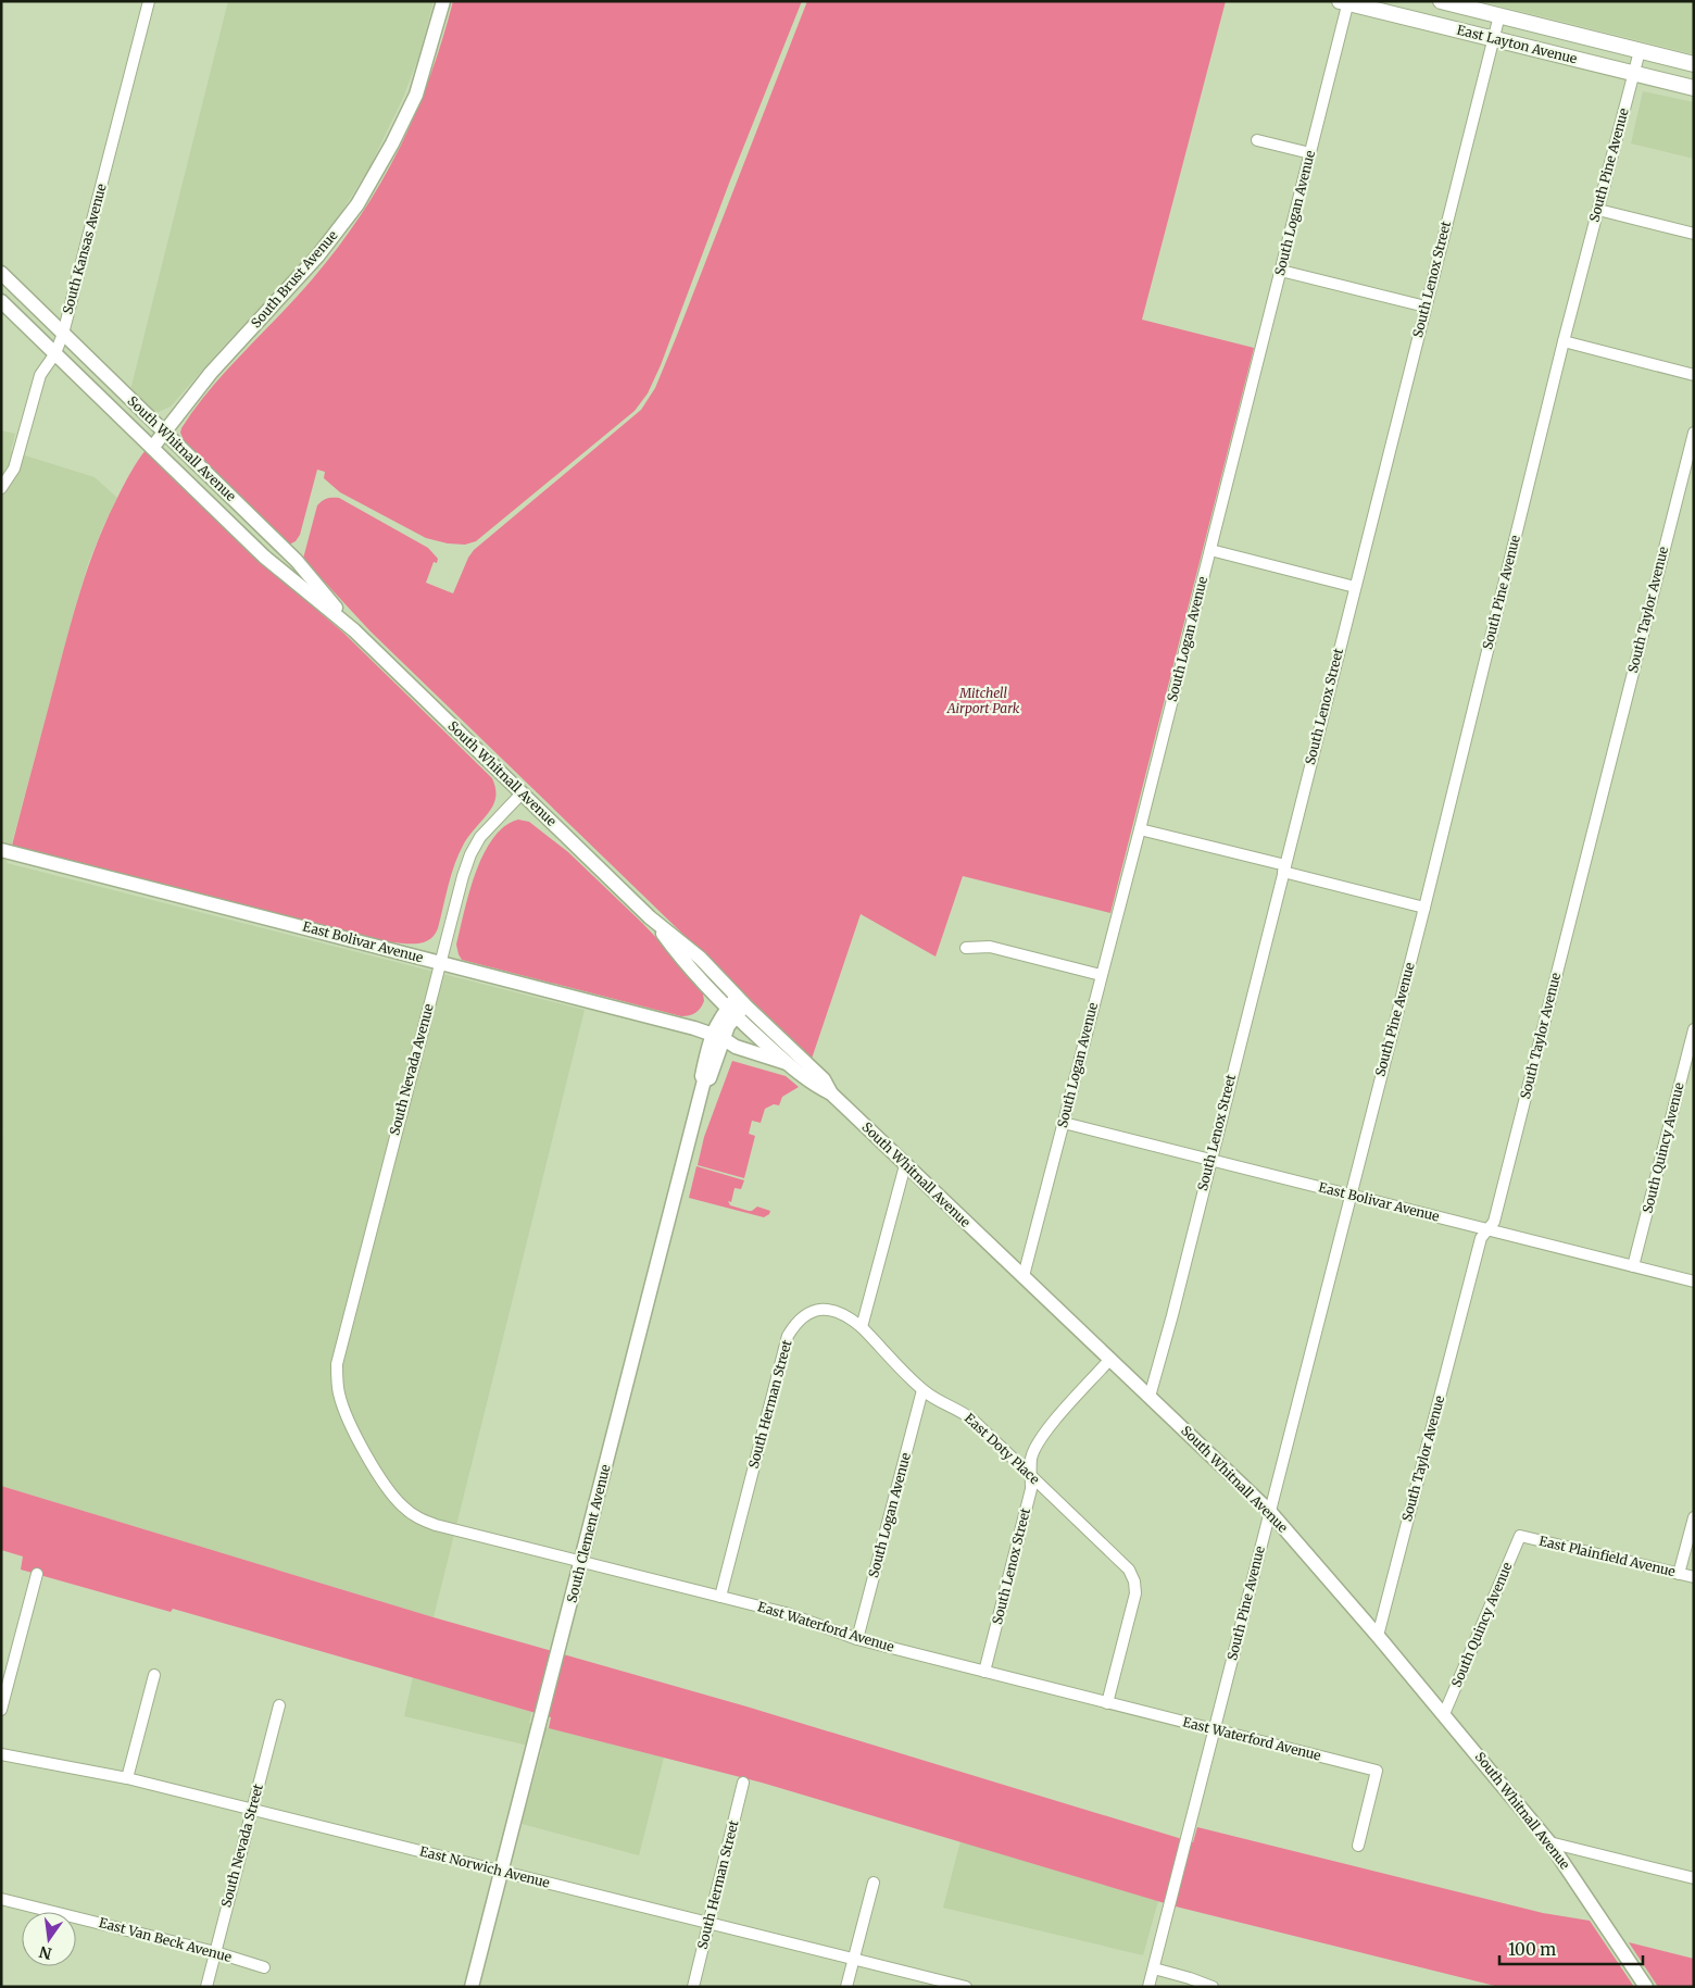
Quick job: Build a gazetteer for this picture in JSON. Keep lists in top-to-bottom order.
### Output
{
  "streets": {
    "main road": ["East Layton Avenue"],
    "street": [
      "South Pine Avenue",
      "South Logan Avenue",
      "South Kansas Avenue",
      "South Brust Avenue",
      "South Lenox Street",
      "South Whitnall Avenue",
      "South Taylor Avenue",
      "East Bolivar Avenue",
      "South Nevada Avenue",
      "South Quincy Avenue",
      "South Herman Street",
      "East Doty Place",
      "South Clement Avenue",
      "East Plainfield Avenue",
      "East Waterford Avenue",
      "South Nevada Street",
      "East Norwich Avenue",
      "East Van Beck Avenue"
    ]
  },
  "crossings": [
    ["East Layton Avenue", "South Pine Avenue"],
    ["East Layton Avenue", "South Logan Avenue"],
    ["East Layton Avenue", "South Lenox Street"],
    ["South Pine Avenue", "South Whitnall Avenue"],
    ["South Pine Avenue", "East Bolivar Avenue"],
    ["South Pine Avenue", "East Waterford Avenue"],
    ["South Logan Avenue", "South Whitnall Avenue"],
    ["South Logan Avenue", "East Bolivar Avenue"],
    ["South Logan Avenue", "East Doty Place"],
    ["South Logan Avenue", "East Waterford Avenue"],
    ["South Kansas Avenue", "South Whitnall Avenue"],
    ["South Brust Avenue", "South Whitnall Avenue"],
    ["South Lenox Street", "South Whitnall Avenue"],
    ["South Lenox Street", "East Bolivar Avenue"],
    ["South Lenox Street", "East Doty Place"],
    ["South Lenox Street", "East Waterford Avenue"],
    ["South Whitnall Avenue", "South Taylor Avenue"],
    ["South Whitnall Avenue", "East Bolivar Avenue"],
    ["South Whitnall Avenue", "South Nevada Avenue"],
    ["South Whitnall Avenue", "South Quincy Avenue"],
    ["South Whitnall Avenue", "South Clement Avenue"],
    ["South Taylor Avenue", "East Bolivar Avenue"],
    ["East Bolivar Avenue", "South Nevada Avenue"],
    ["East Bolivar Avenue", "South Quincy Avenue"],
    ["East Bolivar Avenue", "South Clement Avenue"],
    ["South Nevada Avenue", "East Waterford Avenue"],
    ["South Quincy Avenue", "East Plainfield Avenue"],
    ["South Herman Street", "East Doty Place"],
    ["South Herman Street", "East Waterford Avenue"],
    ["South Herman Street", "East Norwich Avenue"],
    ["East Doty Place", "East Waterford Avenue"],
    ["South Clement Avenue", "East Waterford Avenue"],
    ["South Clement Avenue", "East Norwich Avenue"],
    ["South Nevada Street", "East Norwich Avenue"],
    ["South Nevada Street", "East Van Beck Avenue"]
  ],
  "parks": ["Mitchell Airport Park"],
  "scale_bar": "100 m",
  "north": "bottom"
}
